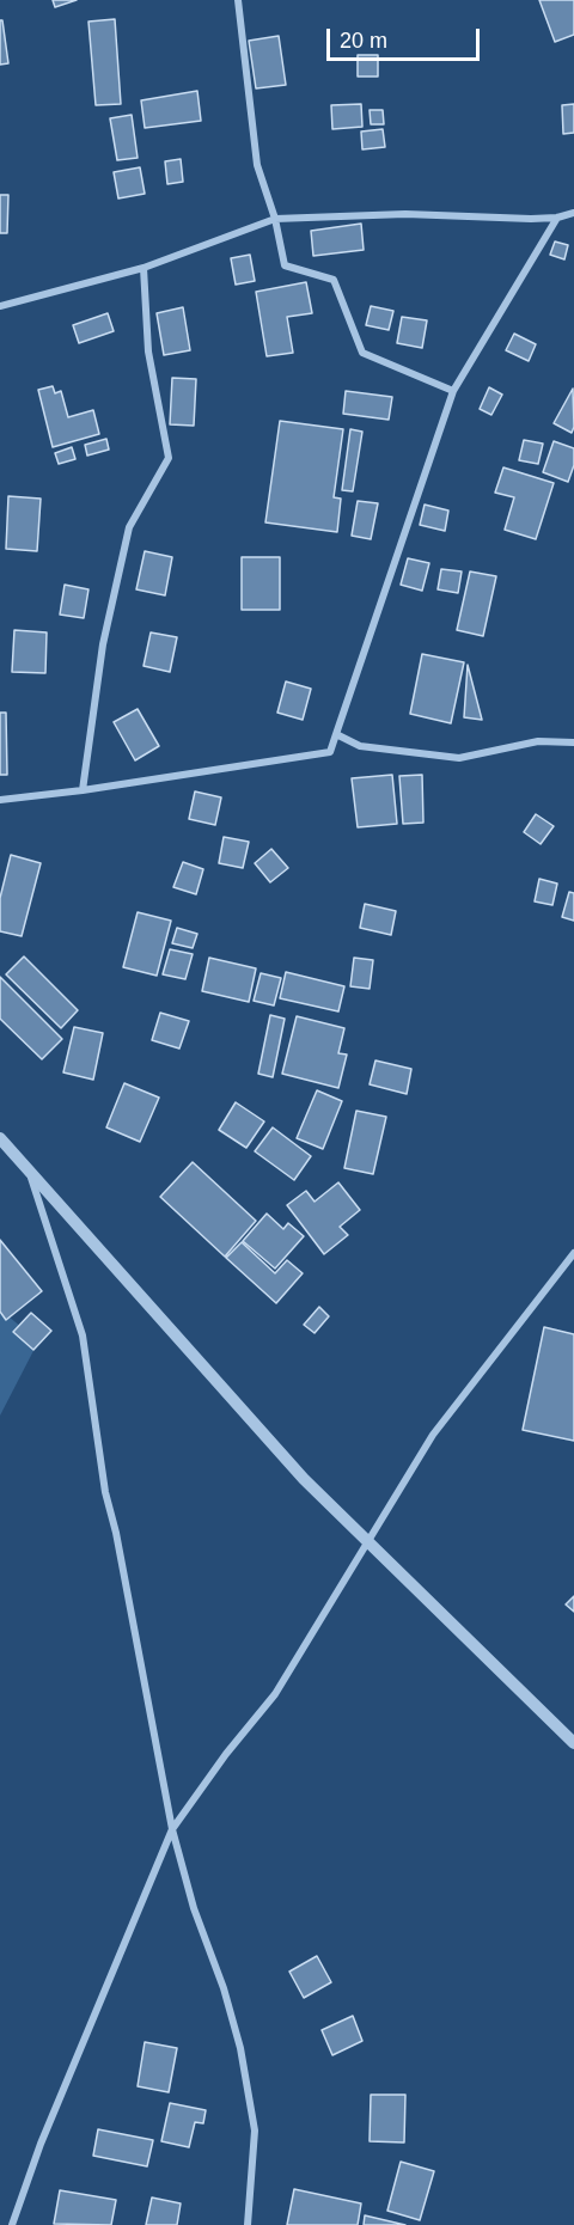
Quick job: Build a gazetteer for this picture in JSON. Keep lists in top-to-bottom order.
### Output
{
  "scale_bar": "20 m"
}
